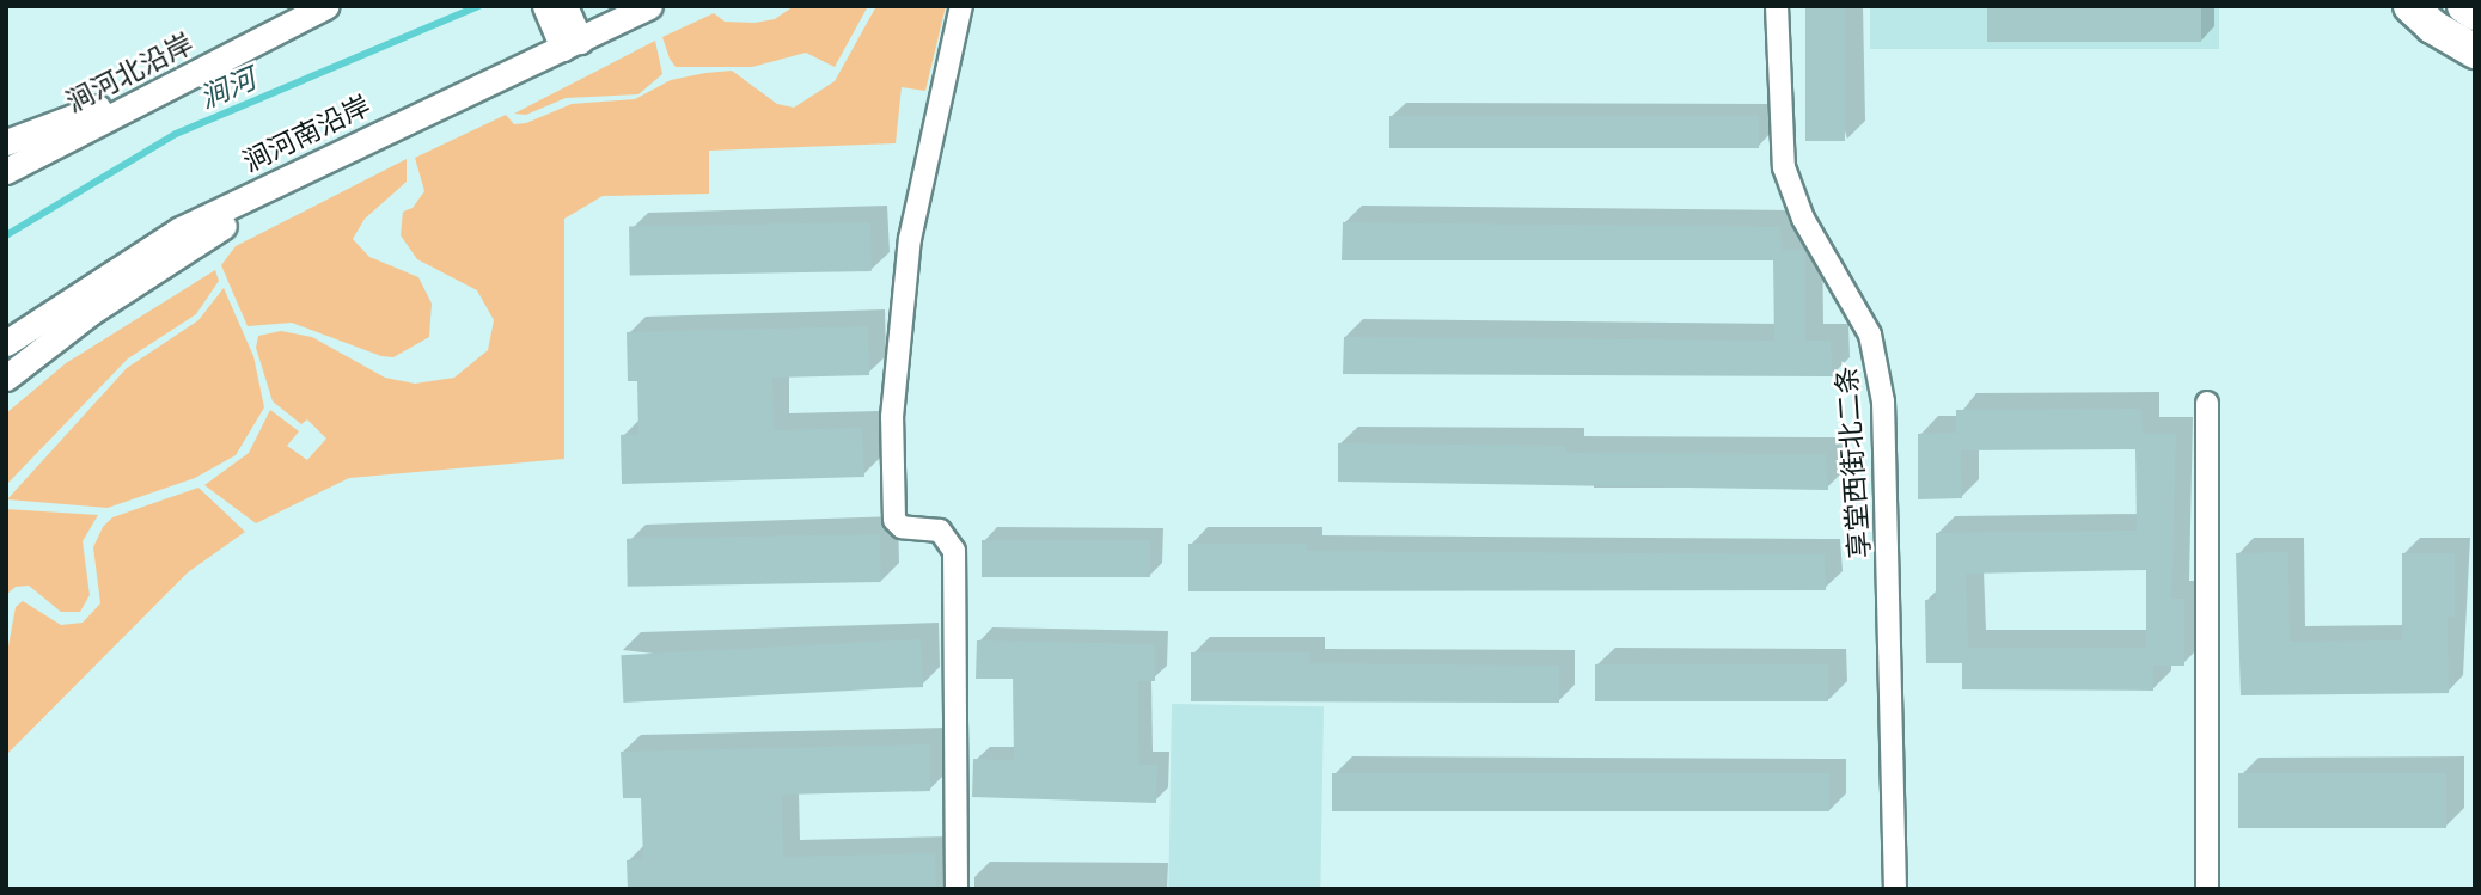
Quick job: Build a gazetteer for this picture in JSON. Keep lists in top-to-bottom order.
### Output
{
  "streets": {
    "street": ["涧河北沿岸", "涧河南沿岸", "享堂西街北二条"]
  },
  "water": ["涧河"]
}
